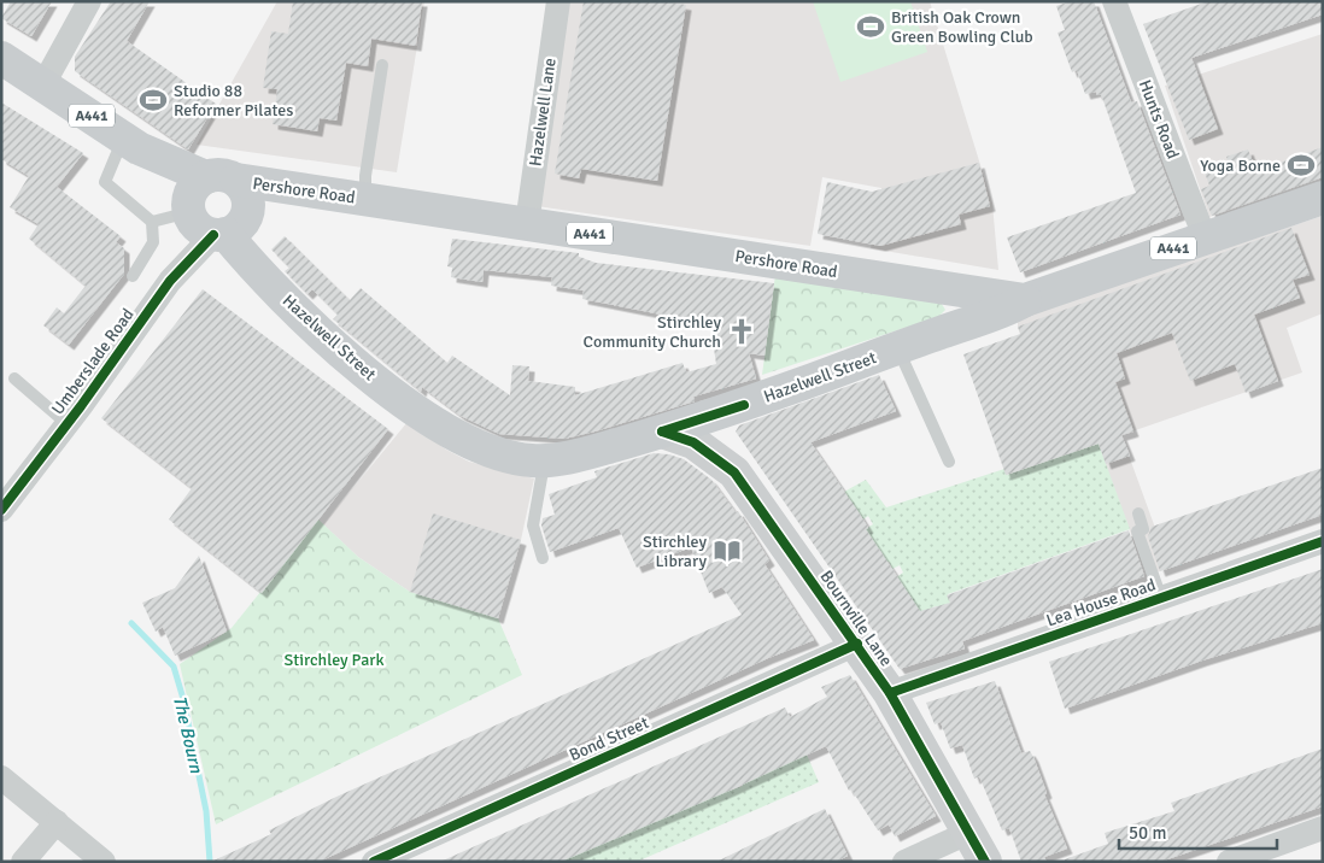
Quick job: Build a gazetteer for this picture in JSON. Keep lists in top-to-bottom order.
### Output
{
  "streets": {
    "main road": ["A441", "Pershore Road", "Hazelwell Street"],
    "street": [
      "Hazelwell Lane",
      "Hunts Road",
      "Umberslade Road",
      "Lea House Road",
      "Bournville Lane",
      "Bond Street"
    ]
  },
  "crossings": [
    ["Hazelwell Lane", "Pershore Road"],
    ["A441", "Hunts Road"],
    ["A441", "Pershore Road"],
    ["A441", "Hazelwell Street"],
    ["A441", "Umberslade Road"],
    ["Pershore Road", "Hazelwell Street"],
    ["Pershore Road", "Umberslade Road"],
    ["Hazelwell Street", "Umberslade Road"],
    ["Hazelwell Street", "Bournville Lane"],
    ["Lea House Road", "Bournville Lane"],
    ["Bournville Lane", "Bond Street"]
  ],
  "water": ["The Bourn"],
  "parks": ["Stirchley Park"],
  "places": {
    "sports": ["British Oak Crown Green Bowling Club", "Studio 88 Reformer Pilates", "Yoga Borne"],
    "church": ["Stirchley Community Church"],
    "library": ["Stirchley Library"]
  },
  "scale_bar": "50 m"
}
